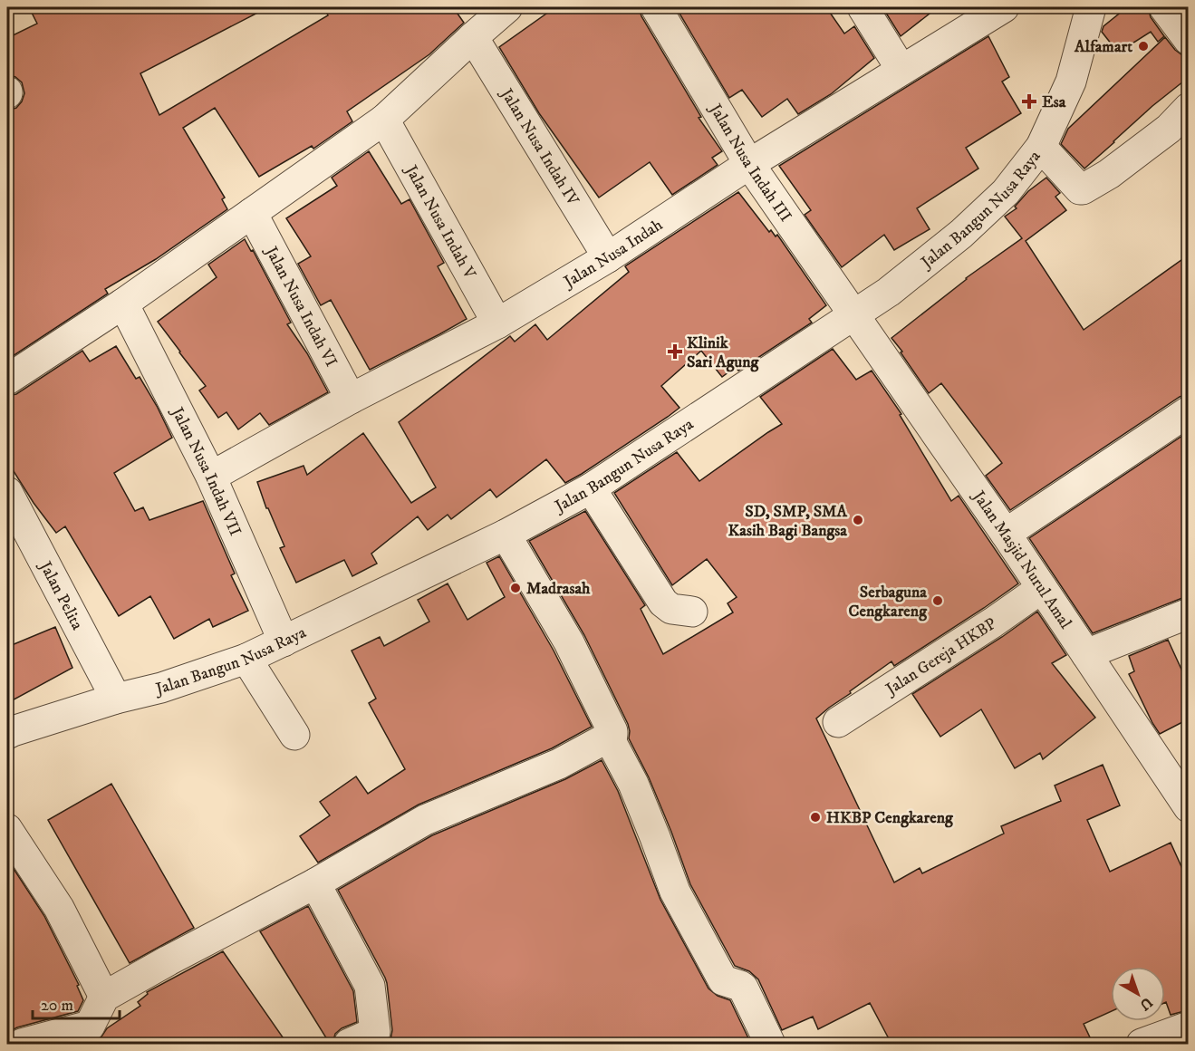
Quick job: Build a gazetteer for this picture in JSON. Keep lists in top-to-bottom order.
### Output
{
  "streets": {
    "street": [
      "Jalan Nusa Indah IV",
      "Jalan Nusa Indah III",
      "Jalan Bangun Nusa Raya",
      "Jalan Nusa Indah V",
      "Jalan Nusa Indah",
      "Jalan Nusa Indah VI",
      "Jalan Nusa Indah VII",
      "Jalan Masjid Nurul Amal",
      "Jalan Pelita",
      "Jalan Gereja HKBP"
    ]
  },
  "crossings": [
    ["Jalan Nusa Indah IV", "Jalan Nusa Indah"],
    ["Jalan Nusa Indah III", "Jalan Bangun Nusa Raya"],
    ["Jalan Nusa Indah III", "Jalan Nusa Indah"],
    ["Jalan Nusa Indah III", "Jalan Masjid Nurul Amal"],
    ["Jalan Bangun Nusa Raya", "Jalan Nusa Indah VII"],
    ["Jalan Bangun Nusa Raya", "Jalan Masjid Nurul Amal"],
    ["Jalan Bangun Nusa Raya", "Jalan Pelita"],
    ["Jalan Nusa Indah V", "Jalan Nusa Indah"],
    ["Jalan Nusa Indah", "Jalan Nusa Indah VI"],
    ["Jalan Nusa Indah", "Jalan Nusa Indah VII"],
    ["Jalan Masjid Nurul Amal", "Jalan Gereja HKBP"]
  ],
  "places": {
    "other": [
      "Alfamart",
      "SD, SMP, SMA Kasih Bagi Bangsa",
      "Madrasah",
      "Serbaguna Cengkareng",
      "HKBP Cengkareng"
    ],
    "health": ["Esa", "Klinik Sari Agung"]
  },
  "scale_bar": "20 m",
  "north": "bottom right"
}
